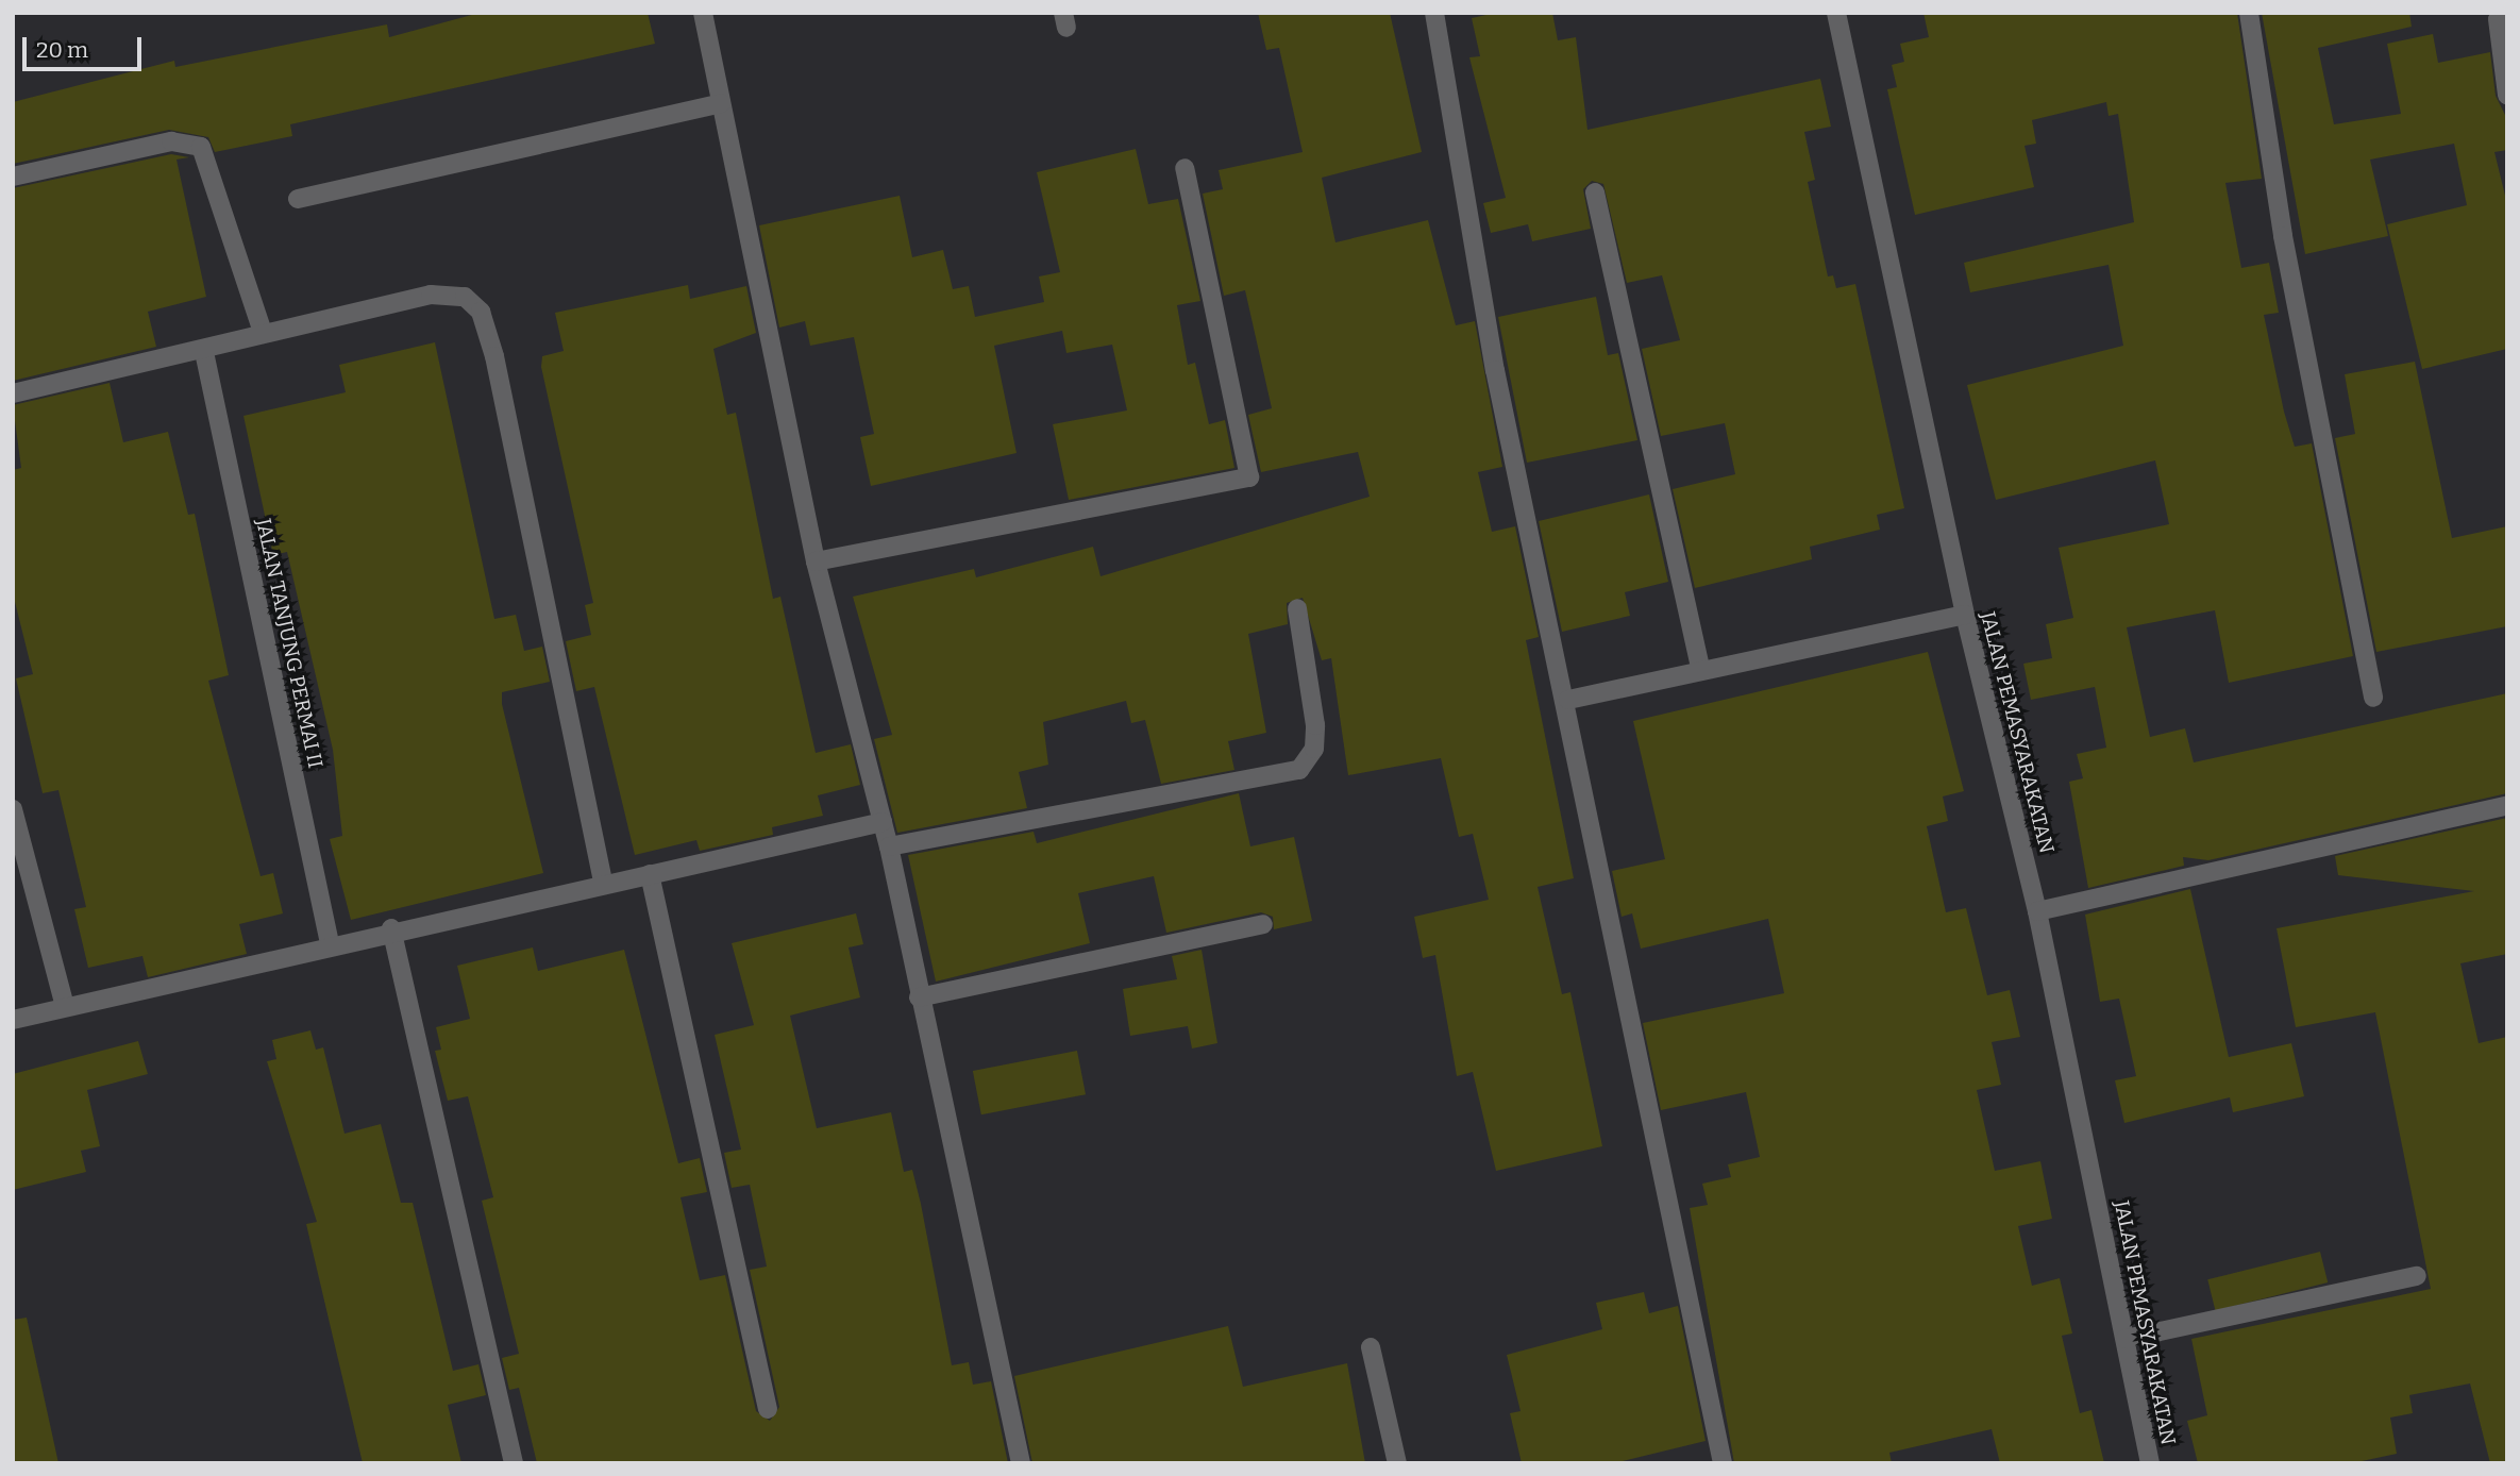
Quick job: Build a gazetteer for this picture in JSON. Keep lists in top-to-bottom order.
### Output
{
  "streets": {
    "street": ["JALAN TANJUNG PERMAI II", "JALAN PEMASYARAKATAN"]
  },
  "scale_bar": "20 m"
}
